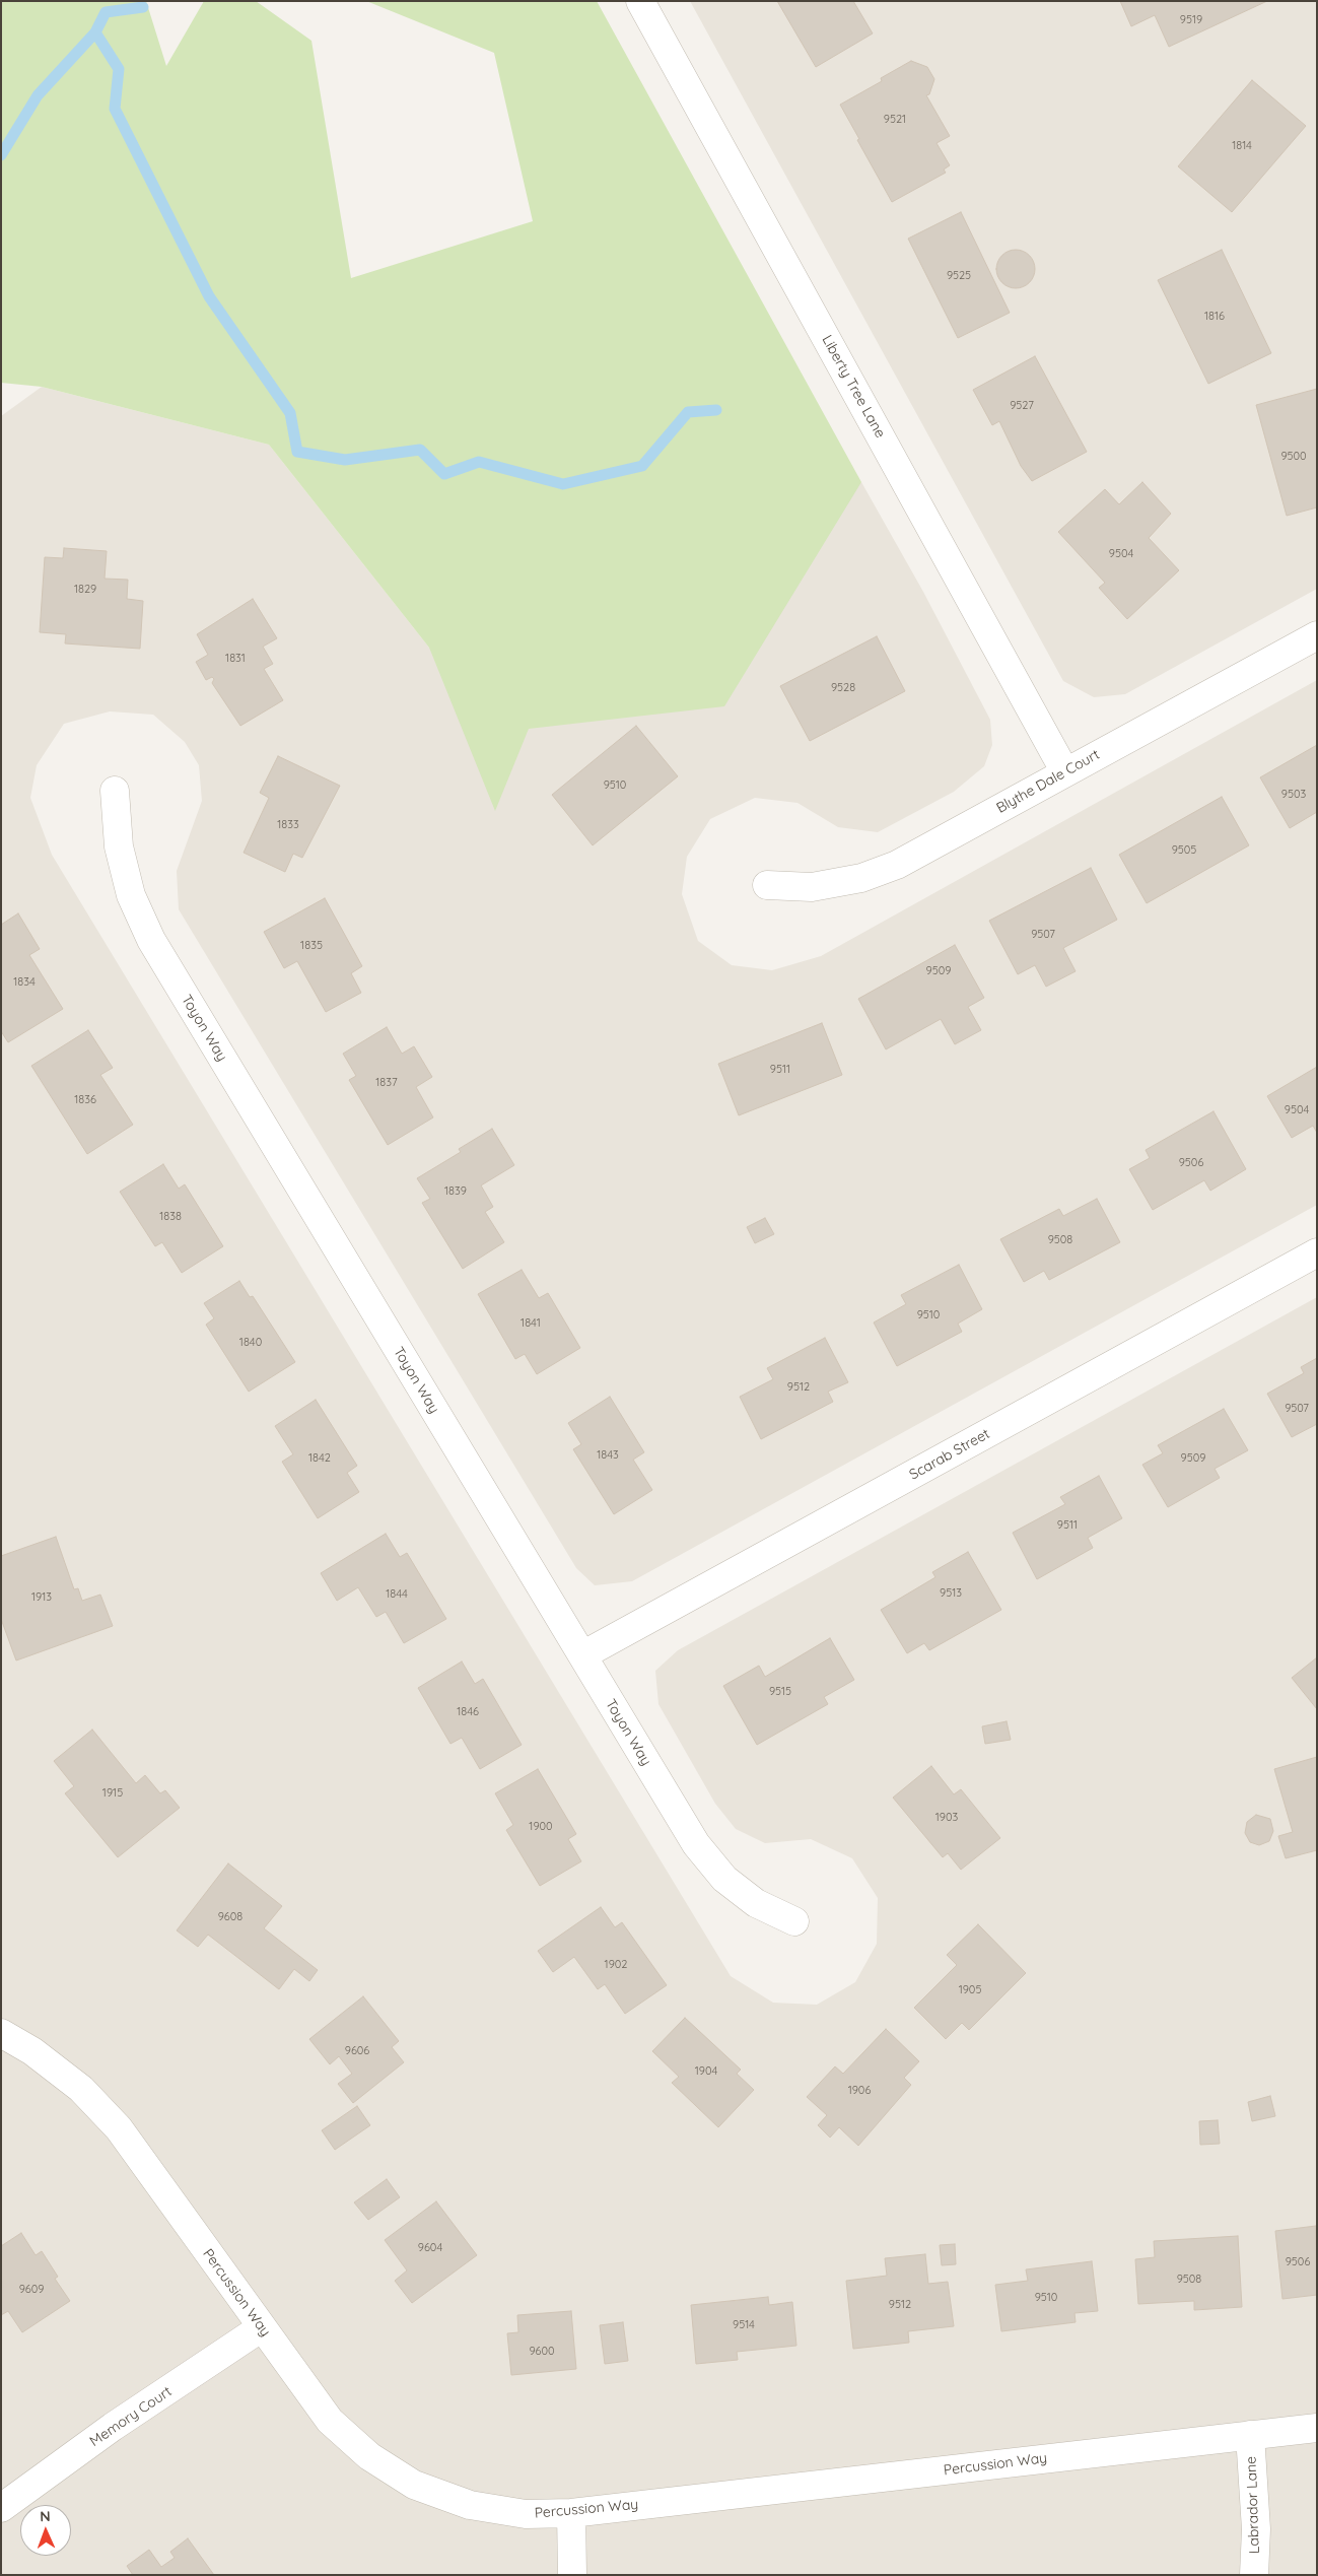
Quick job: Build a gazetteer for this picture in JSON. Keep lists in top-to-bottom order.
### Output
{
  "streets": {
    "street": [
      "Liberty Tree Lane",
      "Blythe Dale Court",
      "Toyon Way",
      "Scarab Street",
      "Percussion Way",
      "Memory Court",
      "Labrador Lane"
    ]
  },
  "crossings": [
    ["Liberty Tree Lane", "Blythe Dale Court"],
    ["Toyon Way", "Scarab Street"],
    ["Percussion Way", "Memory Court"],
    ["Percussion Way", "Labrador Lane"]
  ],
  "house_numbers": [
    "9519",
    "9521",
    "1814",
    "9525",
    "1816",
    "9527",
    "9500",
    "9504",
    "1829",
    "1831",
    "9528",
    "9510",
    "9503",
    "1833",
    "9505",
    "9507",
    "1835",
    "9509",
    "1834",
    "9511",
    "1837",
    "1836",
    "9504",
    "9506",
    "1839",
    "1838",
    "9508",
    "9510",
    "1841",
    "1840",
    "9512",
    "9507",
    "1843",
    "1842",
    "9509",
    "9511",
    "9513",
    "1844",
    "1913",
    "9515",
    "1846",
    "1915",
    "1903",
    "1900",
    "9608",
    "1902",
    "1905",
    "9606",
    "1904",
    "1906",
    "9604",
    "9506",
    "9508",
    "9609",
    "9510",
    "9512",
    "9514",
    "9600"
  ],
  "north": "top"
}
